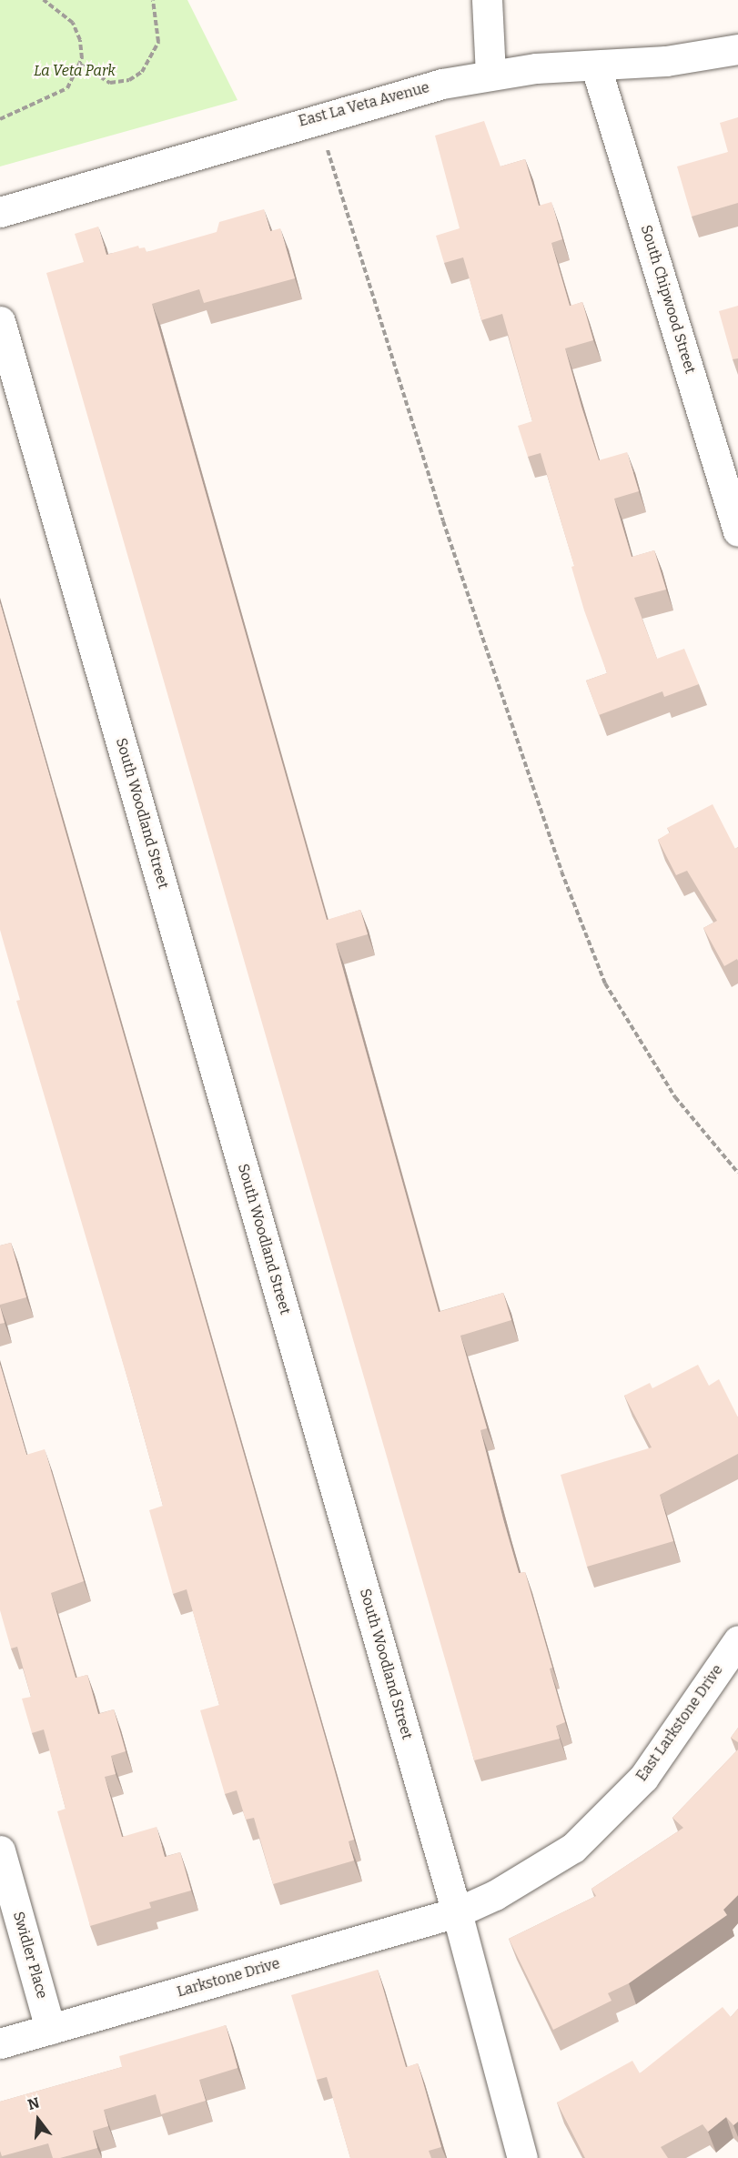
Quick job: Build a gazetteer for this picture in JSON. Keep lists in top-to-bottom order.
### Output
{
  "streets": {
    "street": [
      "East La Veta Avenue",
      "South Chipwood Street",
      "South Woodland Street",
      "East Larkstone Drive",
      "Swidler Place",
      "Larkstone Drive"
    ]
  },
  "crossings": [
    ["East La Veta Avenue", "South Chipwood Street"],
    ["South Woodland Street", "East Larkstone Drive"],
    ["South Woodland Street", "Larkstone Drive"],
    ["East Larkstone Drive", "Larkstone Drive"],
    ["Swidler Place", "Larkstone Drive"]
  ],
  "parks": ["La Veta Park"],
  "north": "top"
}
